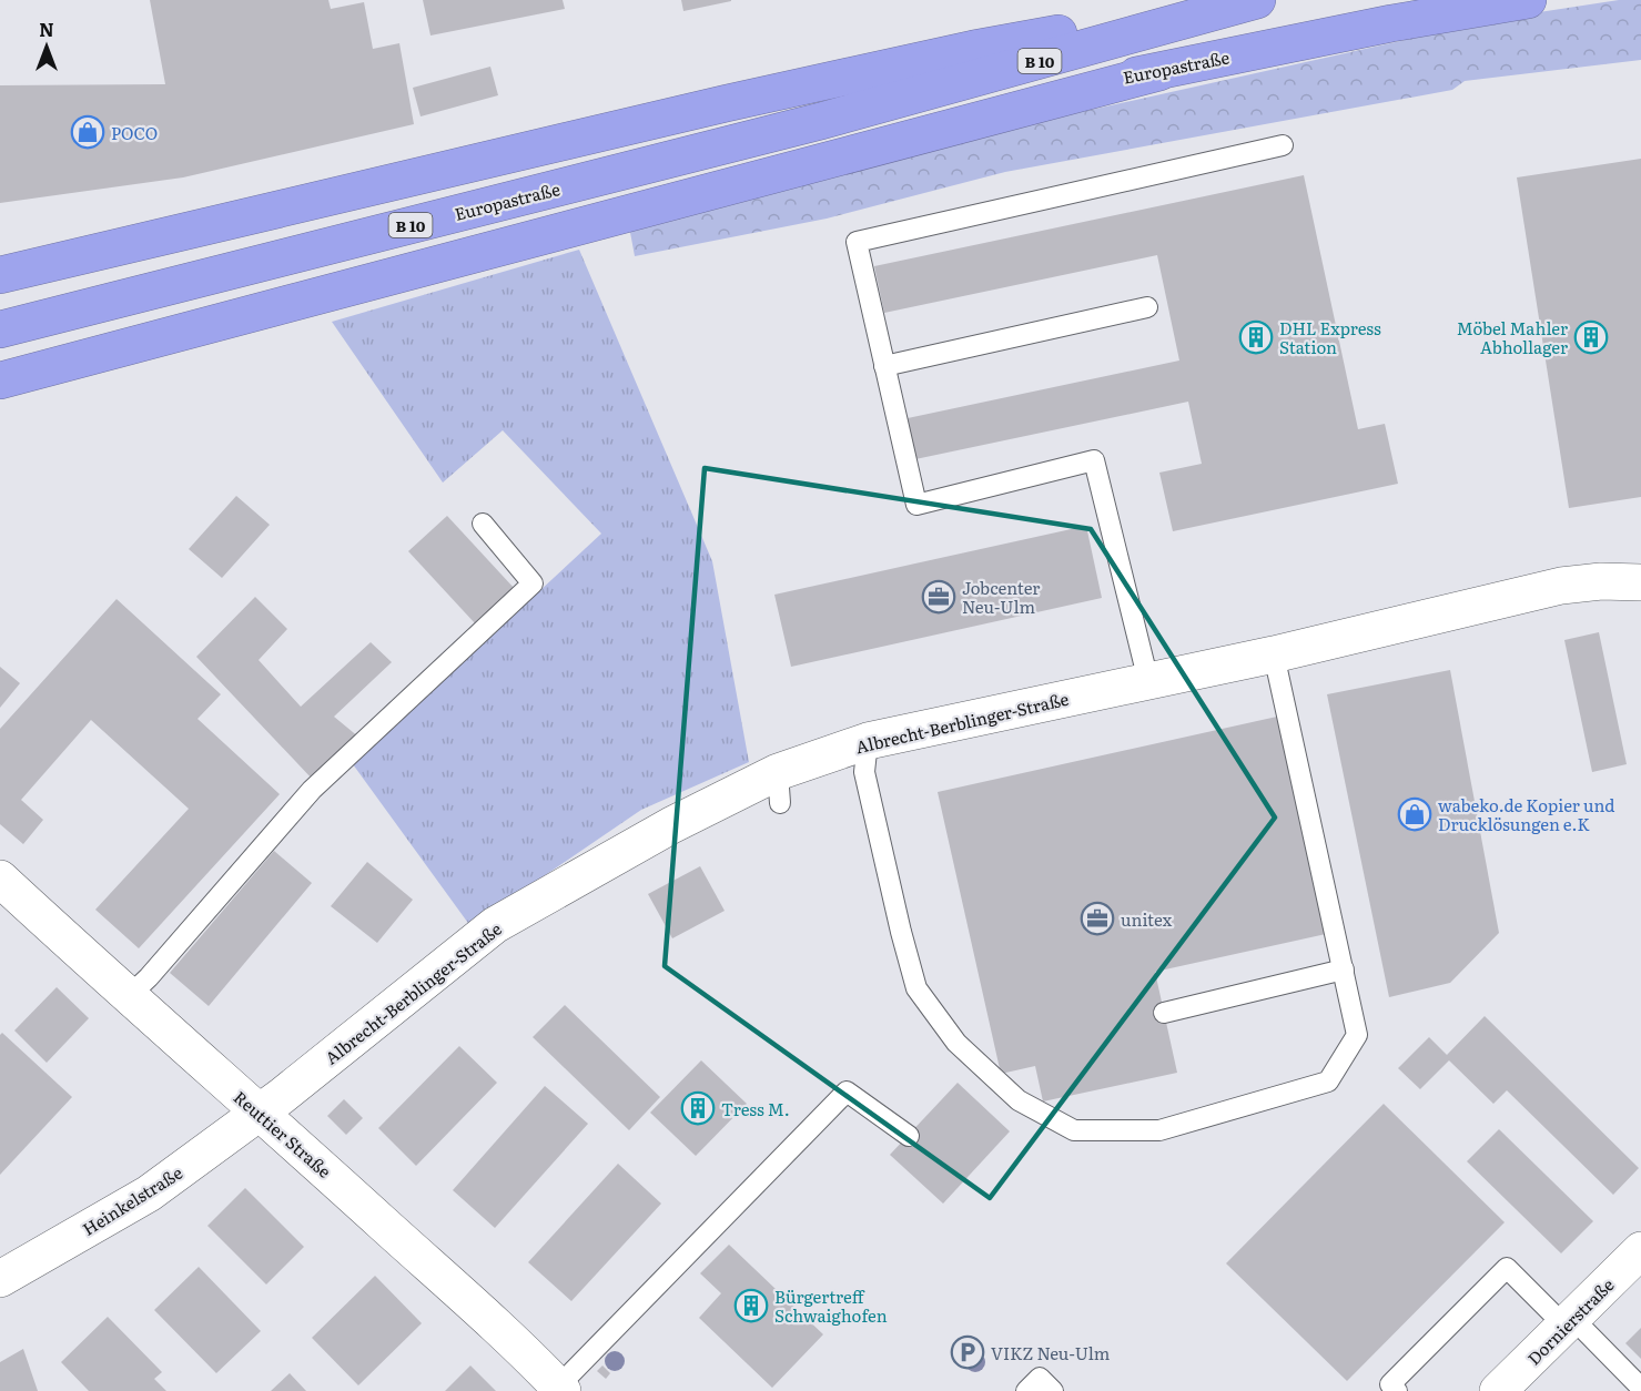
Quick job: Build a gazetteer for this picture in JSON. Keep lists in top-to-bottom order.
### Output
{
  "streets": {
    "highway": ["B 10", "Europastraße"],
    "street": [
      "Albrecht-Berblinger-Straße",
      "Reuttier Straße",
      "Heinkelstraße",
      "Dornierstraße"
    ]
  },
  "crossings": [
    ["Albrecht-Berblinger-Straße", "Reuttier Straße"],
    ["Albrecht-Berblinger-Straße", "Heinkelstraße"],
    ["Reuttier Straße", "Heinkelstraße"]
  ],
  "places": {
    "shop": ["POCO", "wabeko.de Kopier und Drucklösungen e.K"],
    "building": [
      "DHL Express Station",
      "Möbel Mahler Abhollager",
      "Tress M.",
      "Bürgertreff Schwaighofen"
    ],
    "office": ["Jobcenter Neu-Ulm", "unitex"],
    "parking": ["VIKZ Neu-Ulm"]
  },
  "north": "top"
}
